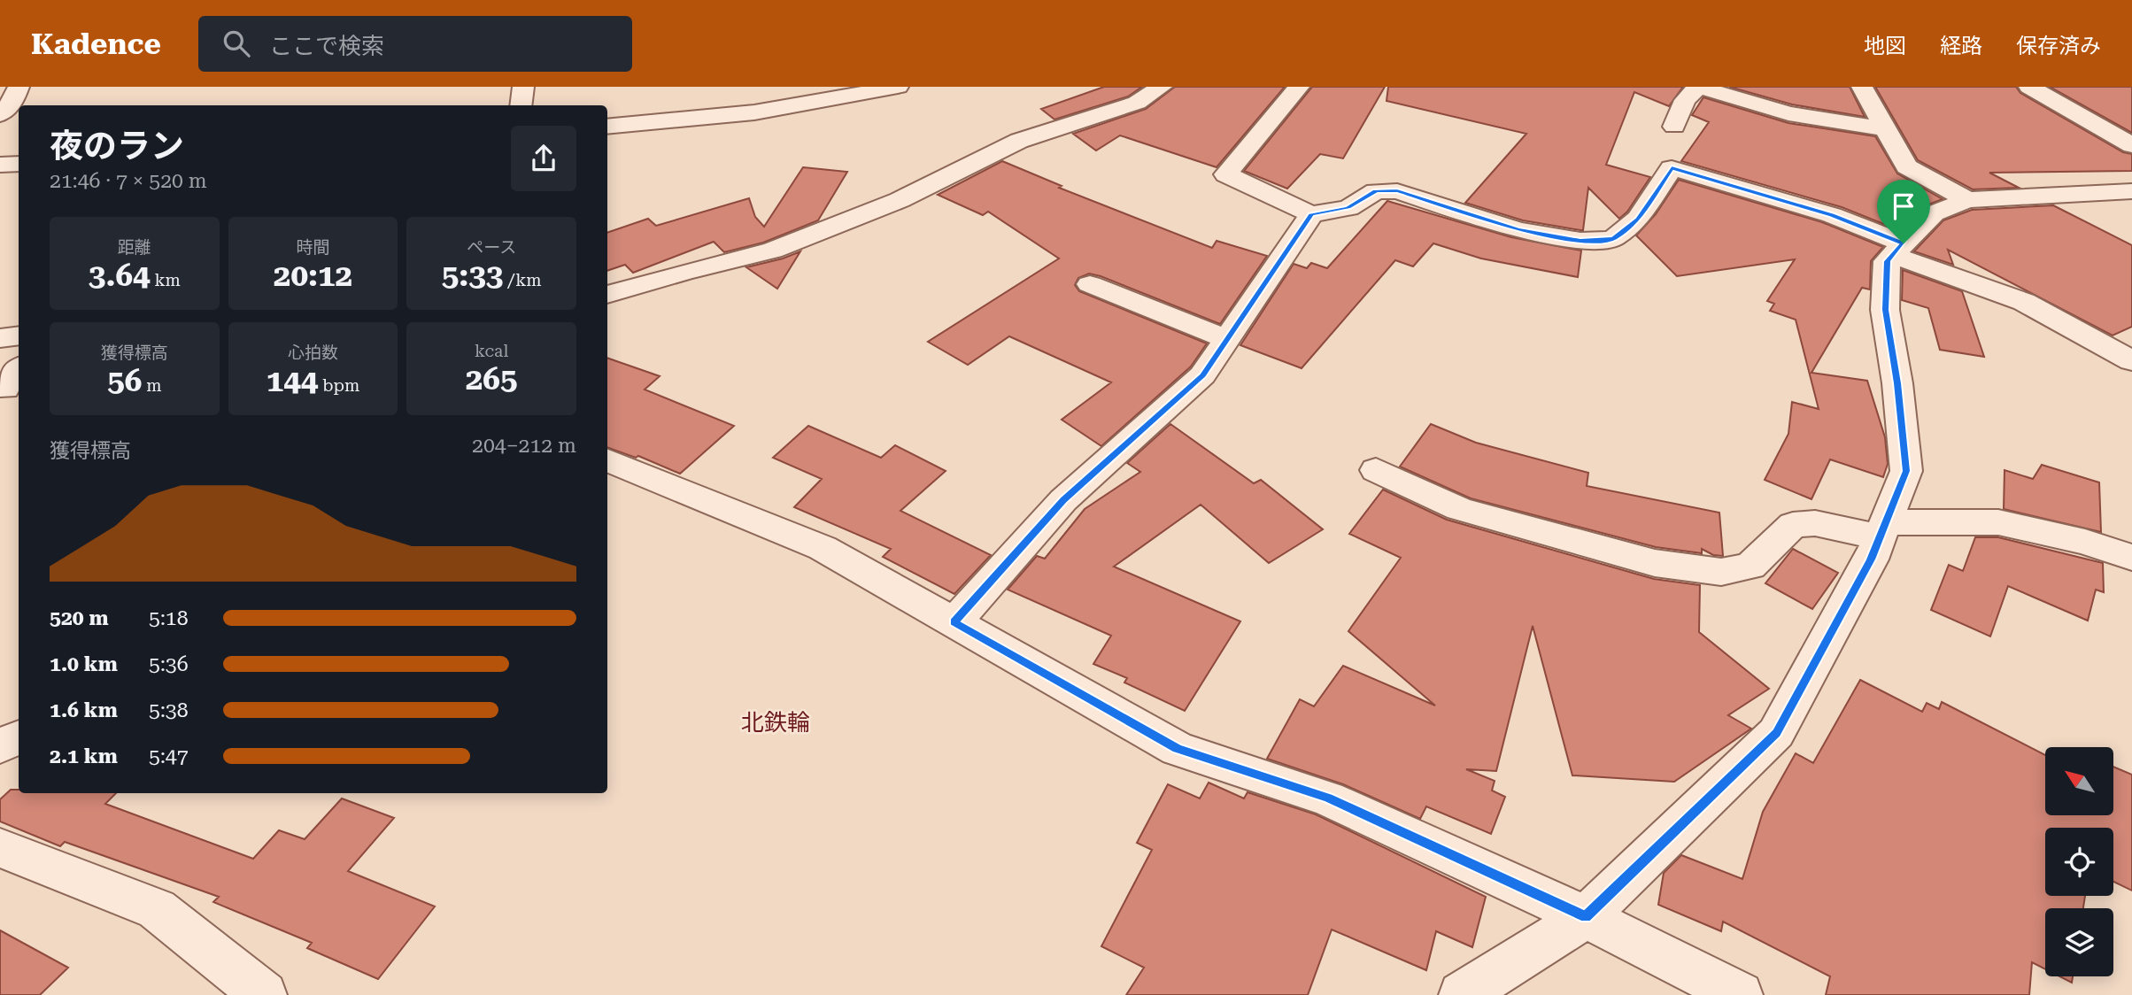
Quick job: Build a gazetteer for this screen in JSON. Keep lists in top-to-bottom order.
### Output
{
  "districts": ["北鉄輪"],
  "north": "top left",
  "page": {
    "header": "Kadence",
    "search": "ここで検索",
    "nav": ["地図", "経路", "保存済み"],
    "heading": ["夜のラン", "21:46 · 7 × 520 m"],
    "stats": [
      ["距離", "3.64 km"],
      ["時間", "20:12"],
      ["ペース", "5:33 /km"],
      ["獲得標高", "56 m"],
      ["心拍数", "144 bpm"],
      ["kcal", "265"]
    ],
    "chart": ["獲得標高", "204–212 m"],
    "list": [
      {
        "name": "520 m",
        "note": "5:18"
      },
      {
        "name": "1.0 km",
        "note": "5:36"
      },
      {
        "name": "1.6 km",
        "note": "5:38"
      },
      {
        "name": "2.1 km",
        "note": "5:47"
      }
    ]
  }
}
